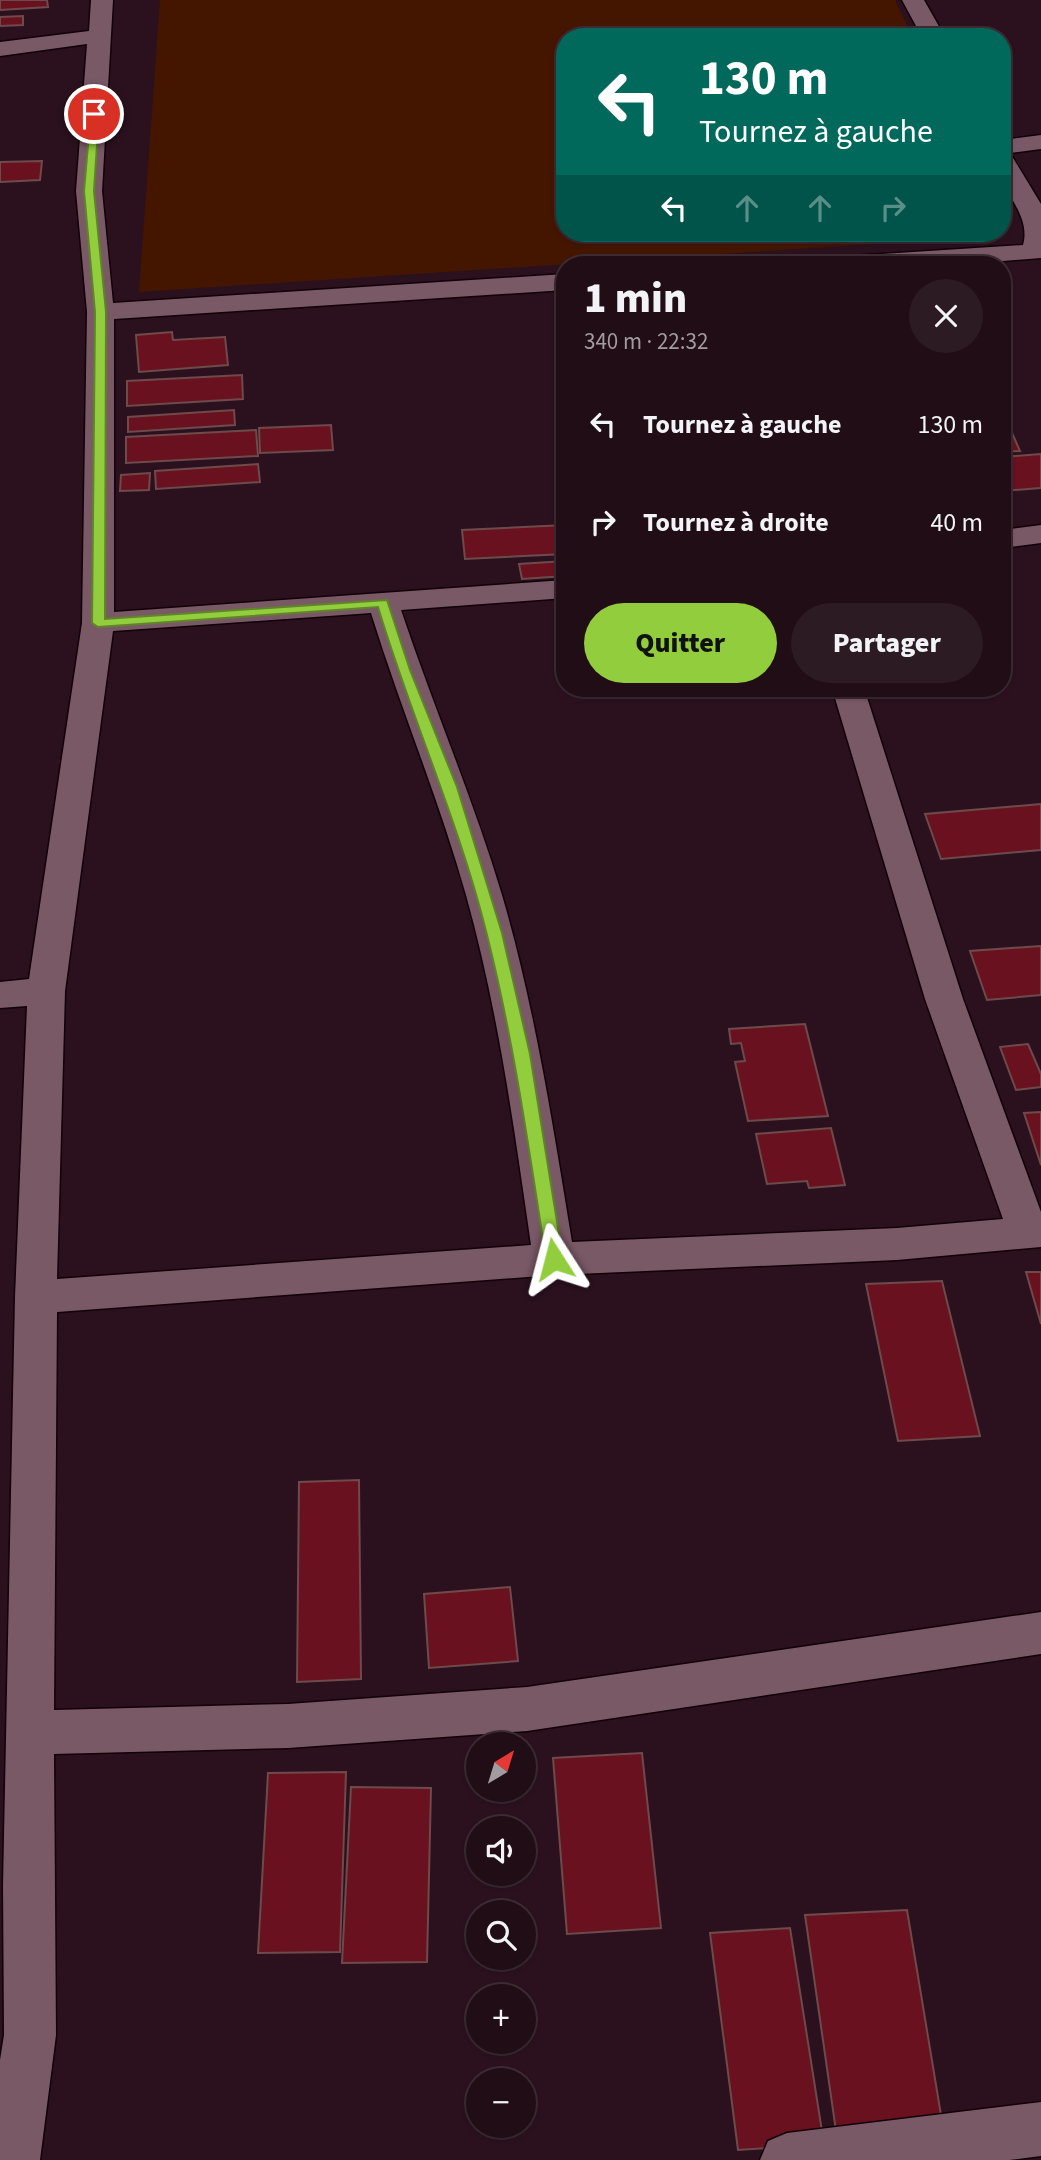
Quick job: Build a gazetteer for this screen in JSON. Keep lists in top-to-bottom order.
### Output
{
  "north": "top right",
  "page": {
    "turn": ["130 m", "Tournez à gauche"],
    "heading": ["1 min", "340 m · 22:32"],
    "list": [
      {
        "name": "Tournez à gauche",
        "value": "130 m"
      },
      {
        "name": "Tournez à droite",
        "value": "40 m"
      }
    ],
    "buttons": ["Quitter", "Partager"],
    "map_buttons": ["+", "−"]
  }
}
